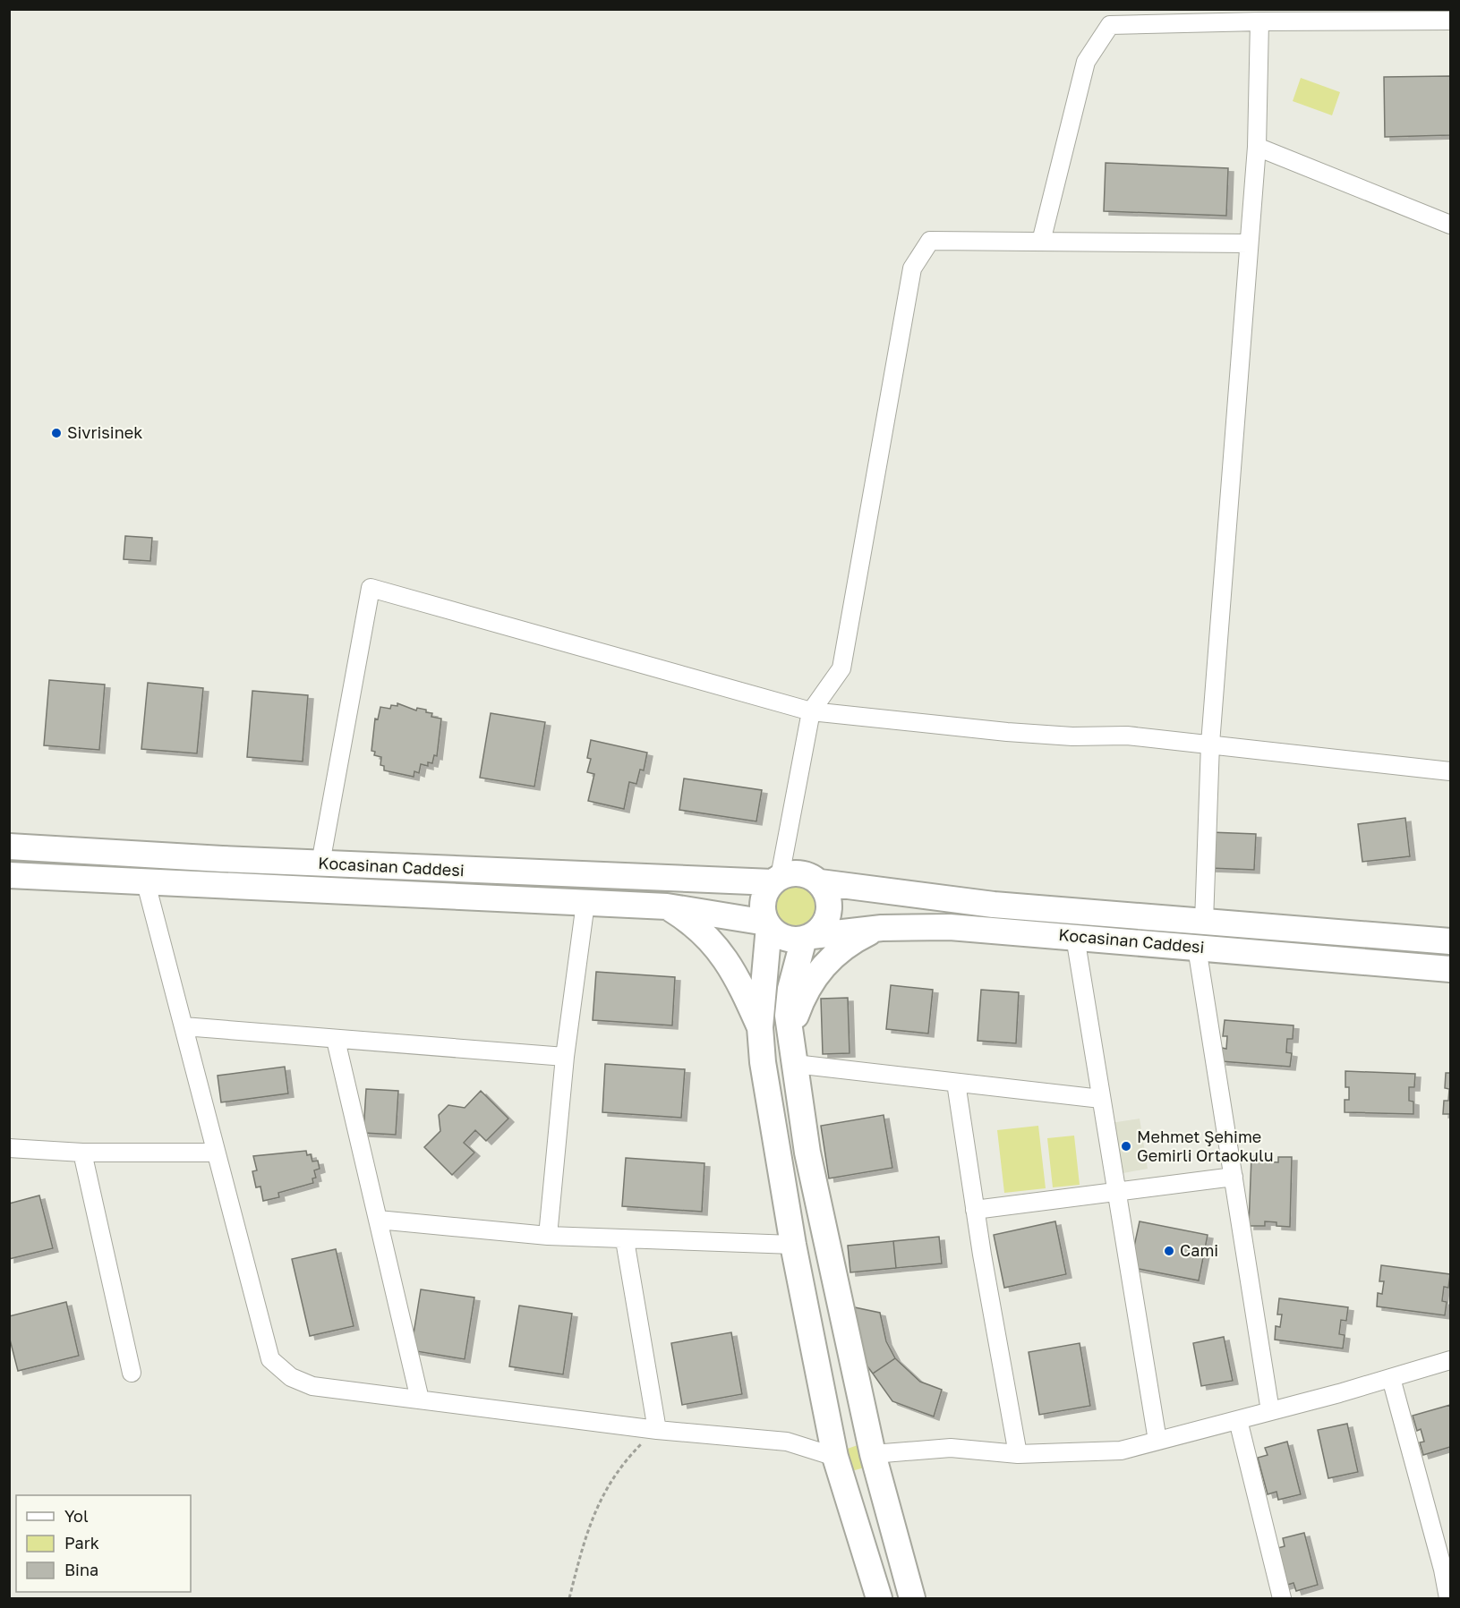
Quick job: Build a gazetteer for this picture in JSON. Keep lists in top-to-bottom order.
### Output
{
  "streets": {
    "main road": ["Kocasinan Caddesi"]
  },
  "places": ["Sivrisinek", "Mehmet Şehime Gemirli Ortaokulu", "Cami"],
  "legend": ["Yol", "Park", "Bina"]
}
